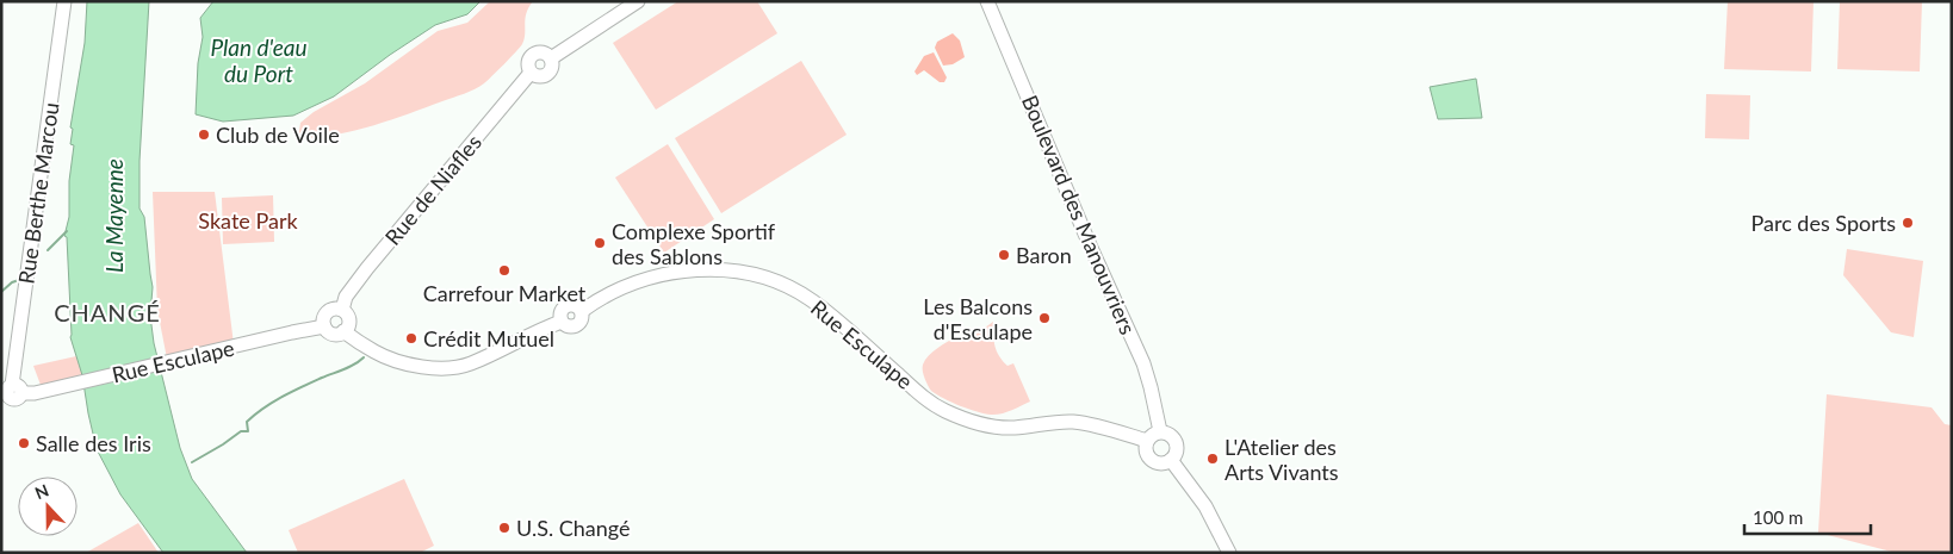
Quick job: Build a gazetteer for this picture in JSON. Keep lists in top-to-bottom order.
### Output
{
  "streets": {
    "street": [
      "Rue de Niafles",
      "Rue Berthe Marcou",
      "Boulevard des Manouvriers",
      "Rue Esculape"
    ]
  },
  "crossings": [
    ["Rue de Niafles", "Rue Esculape"],
    ["Rue Berthe Marcou", "Rue Esculape"],
    ["Boulevard des Manouvriers", "Rue Esculape"]
  ],
  "districts": ["CHANGÉ"],
  "water": ["Plan d'eau du Port", "La Mayenne"],
  "parks": ["Skate Park"],
  "places": [
    "Club de Voile",
    "Parc des Sports",
    "Complexe Sportif des Sablons",
    "Baron",
    "Carrefour Market",
    "Les Balcons d'Esculape",
    "Crédit Mutuel",
    "Salle des Iris",
    "L'Atelier des Arts Vivants",
    "U.S. Changé"
  ],
  "scale_bar": "100 m",
  "north": "top"
}
